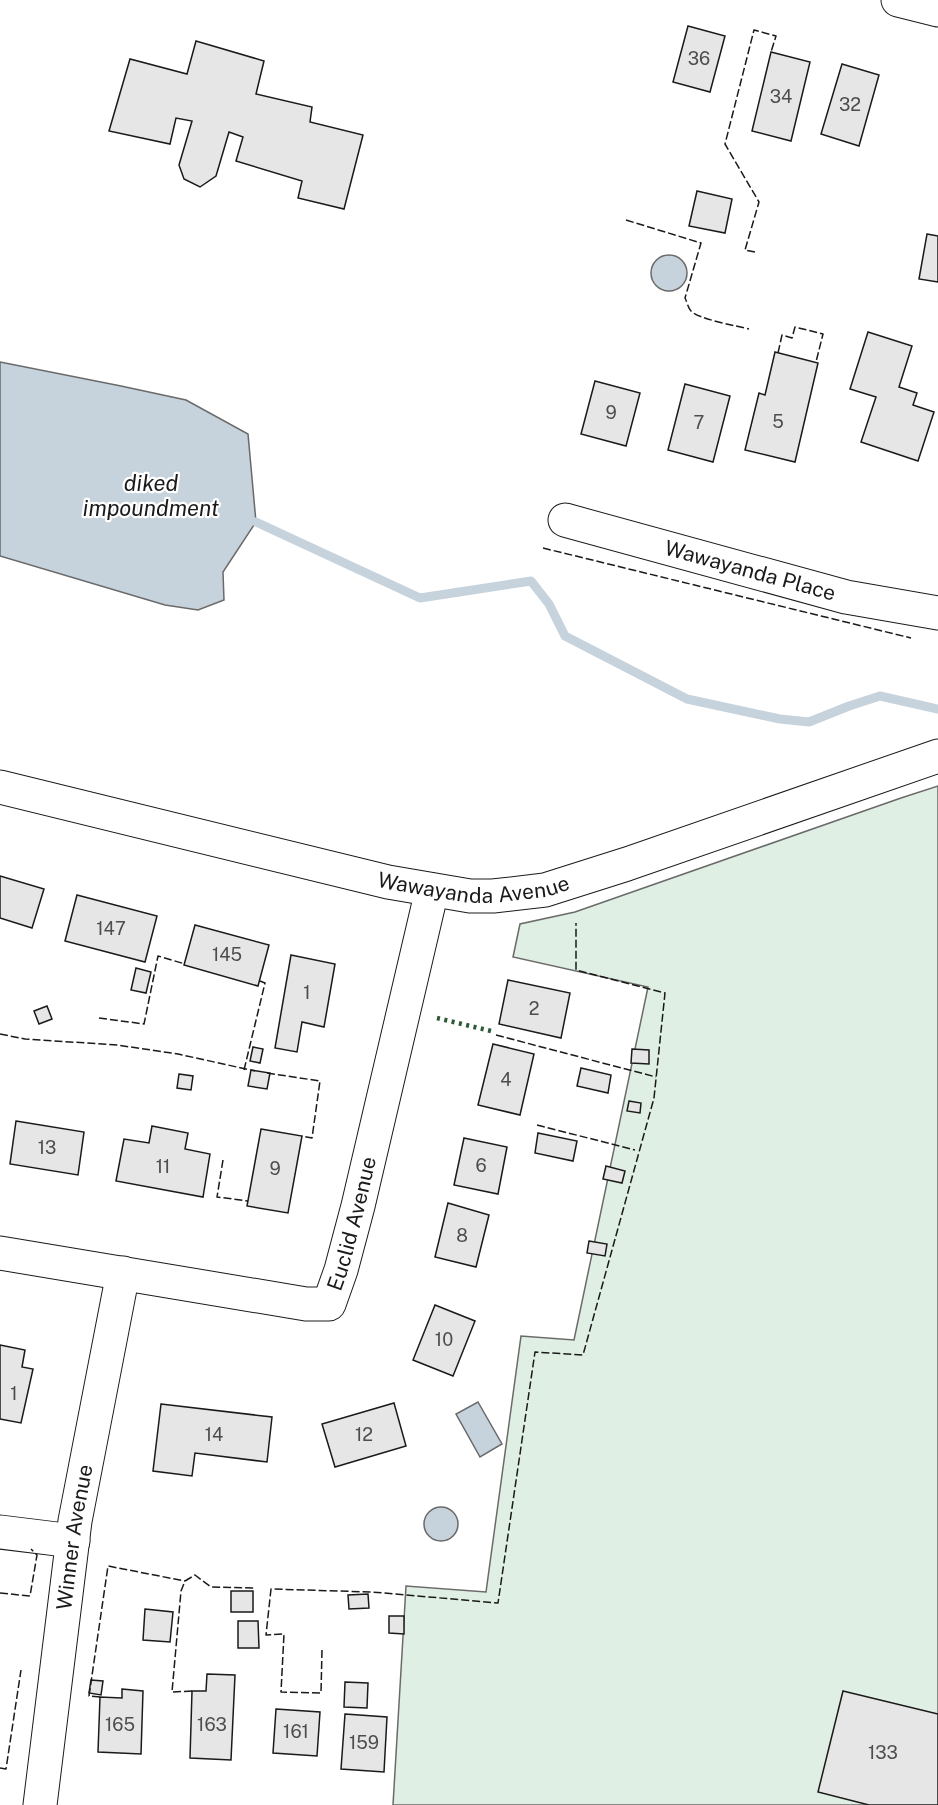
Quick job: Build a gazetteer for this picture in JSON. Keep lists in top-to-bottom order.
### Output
{
  "streets": {
    "street": [
      "Wawayanda Place",
      "Wawayanda Avenue",
      "Euclid Avenue",
      "Winner Avenue"
    ]
  },
  "crossings": [
    ["Wawayanda Avenue", "Euclid Avenue"],
    ["Euclid Avenue", "Winner Avenue"]
  ],
  "water": ["diked impoundment"],
  "house_numbers": [
    "36",
    "34",
    "32",
    "9",
    "5",
    "7",
    "147",
    "145",
    "1",
    "2",
    "4",
    "13",
    "6",
    "11",
    "9",
    "8",
    "10",
    "1",
    "14",
    "12",
    "165",
    "163",
    "161",
    "159",
    "133"
  ]
}
